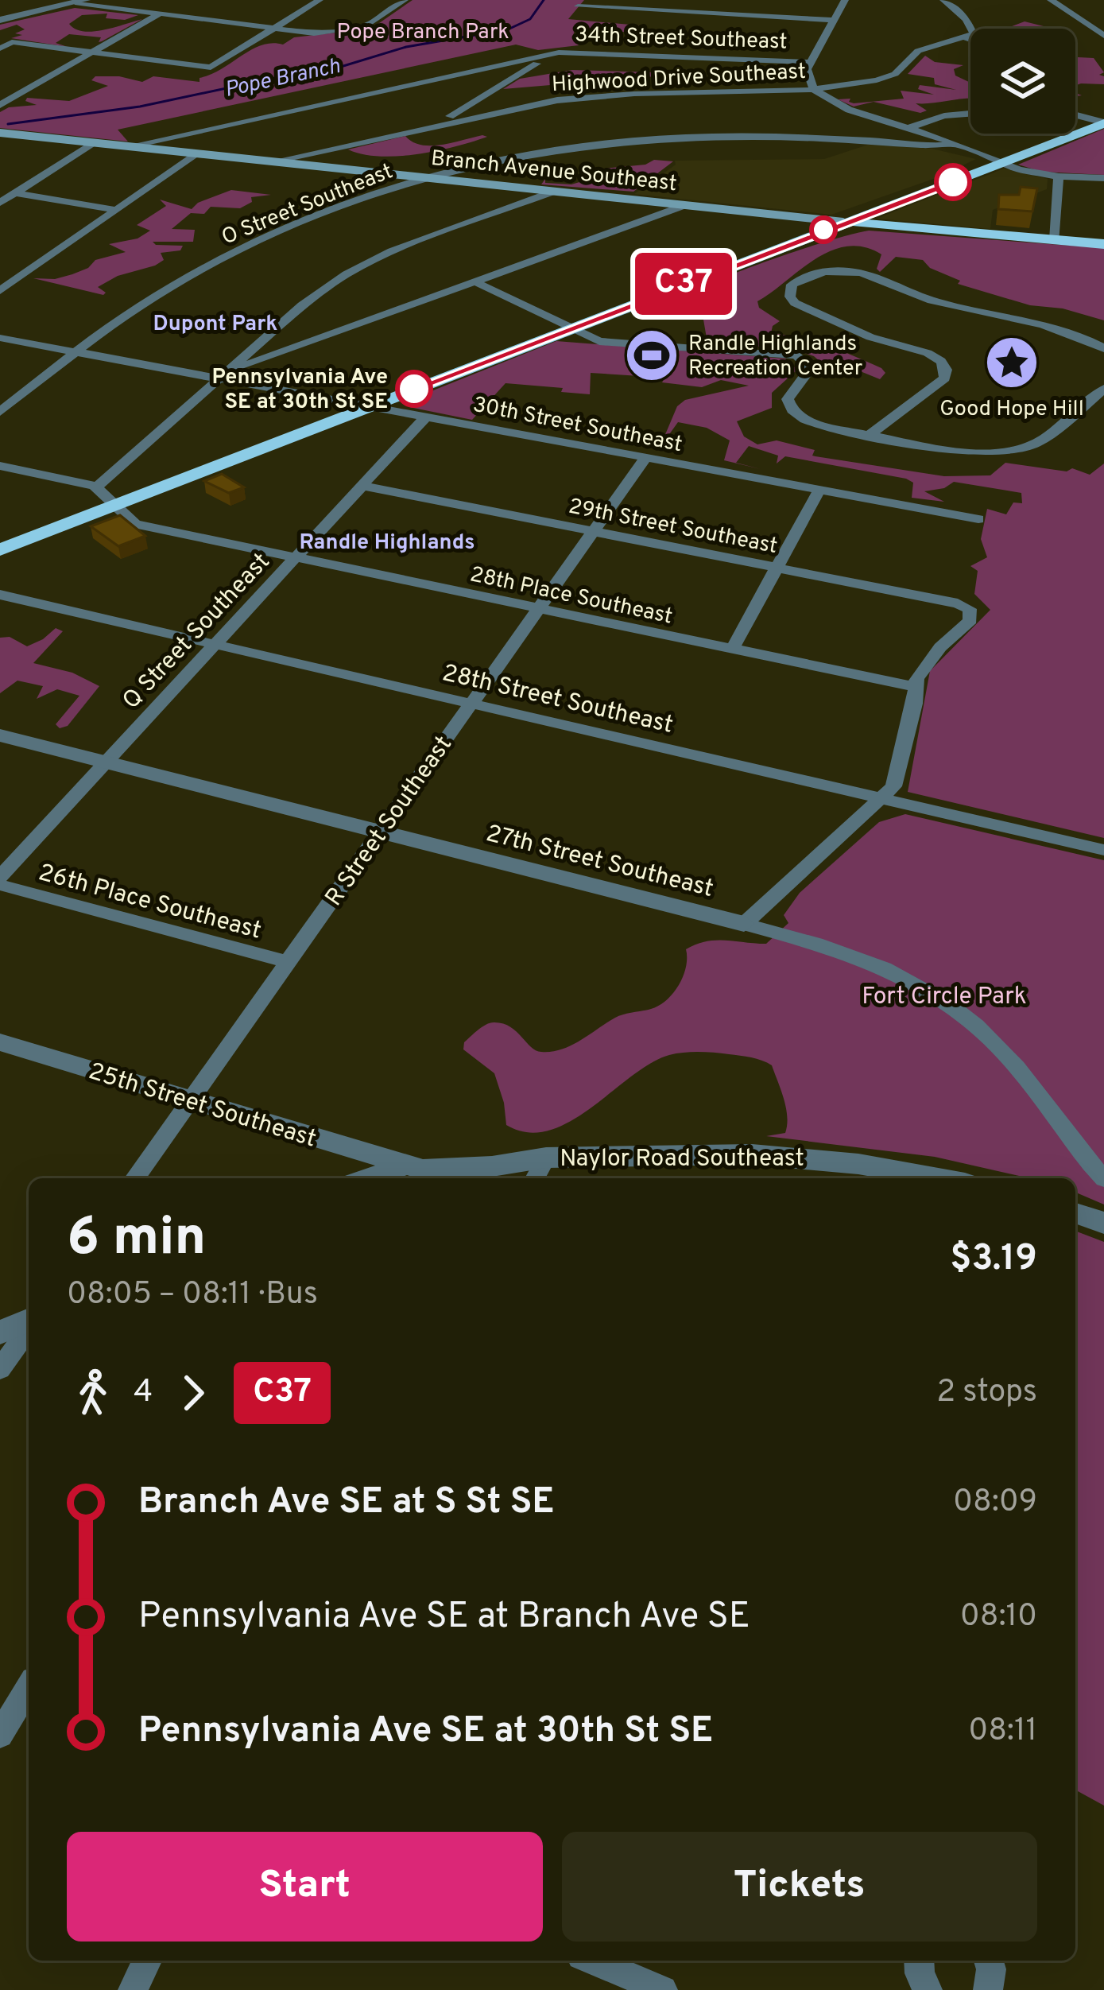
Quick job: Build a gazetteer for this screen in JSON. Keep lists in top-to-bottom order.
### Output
{
  "streets": {
    "highway": ["Branch Avenue Southeast"],
    "street": [
      "34th Street Southeast",
      "Highwood Drive Southeast",
      "O Street Southeast",
      "30th Street Southeast",
      "29th Street Southeast",
      "28th Place Southeast",
      "Q Street Southeast",
      "28th Street Southeast",
      "R Street Southeast",
      "27th Street Southeast",
      "26th Place Southeast",
      "25th Street Southeast",
      "Naylor Road Southeast"
    ]
  },
  "crossings": [
    ["34th Street Southeast", "Branch Avenue Southeast"],
    ["Highwood Drive Southeast", "Branch Avenue Southeast"],
    ["Branch Avenue Southeast", "O Street Southeast"],
    ["O Street Southeast", "30th Street Southeast"],
    ["30th Street Southeast", "Q Street Southeast"],
    ["30th Street Southeast", "R Street Southeast"],
    ["29th Street Southeast", "28th Place Southeast"],
    ["29th Street Southeast", "Q Street Southeast"],
    ["29th Street Southeast", "R Street Southeast"],
    ["28th Place Southeast", "Q Street Southeast"],
    ["28th Place Southeast", "R Street Southeast"],
    ["Q Street Southeast", "28th Street Southeast"],
    ["Q Street Southeast", "27th Street Southeast"],
    ["28th Street Southeast", "R Street Southeast"],
    ["R Street Southeast", "27th Street Southeast"],
    ["R Street Southeast", "26th Place Southeast"],
    ["R Street Southeast", "25th Street Southeast"],
    ["25th Street Southeast", "Naylor Road Southeast"]
  ],
  "districts": ["Dupont Park", "Randle Highlands"],
  "water": ["Pope Branch"],
  "parks": ["Pope Branch Park", "Fort Circle Park"],
  "places": {
    "sports": ["Randle Highlands Recreation Center"],
    "place": ["Good Hope Hill"],
    "other": ["Pennsylvania Ave SE at 30th St SE"]
  },
  "lines": ["bus line C37"],
  "page": {
    "on_map": "C37",
    "heading": ["6 min", "08:05 – 08:11 · Bus", "$3.19"],
    "legs": ["4", "C37", "2 stops"],
    "list": [
      {
        "name": "Branch Ave SE at S St SE",
        "value": "08:09"
      },
      {
        "name": "Pennsylvania Ave SE at Branch Ave SE",
        "value": "08:10"
      },
      {
        "name": "Pennsylvania Ave SE at 30th St SE",
        "value": "08:11"
      }
    ],
    "buttons": ["Start", "Tickets"]
  }
}
